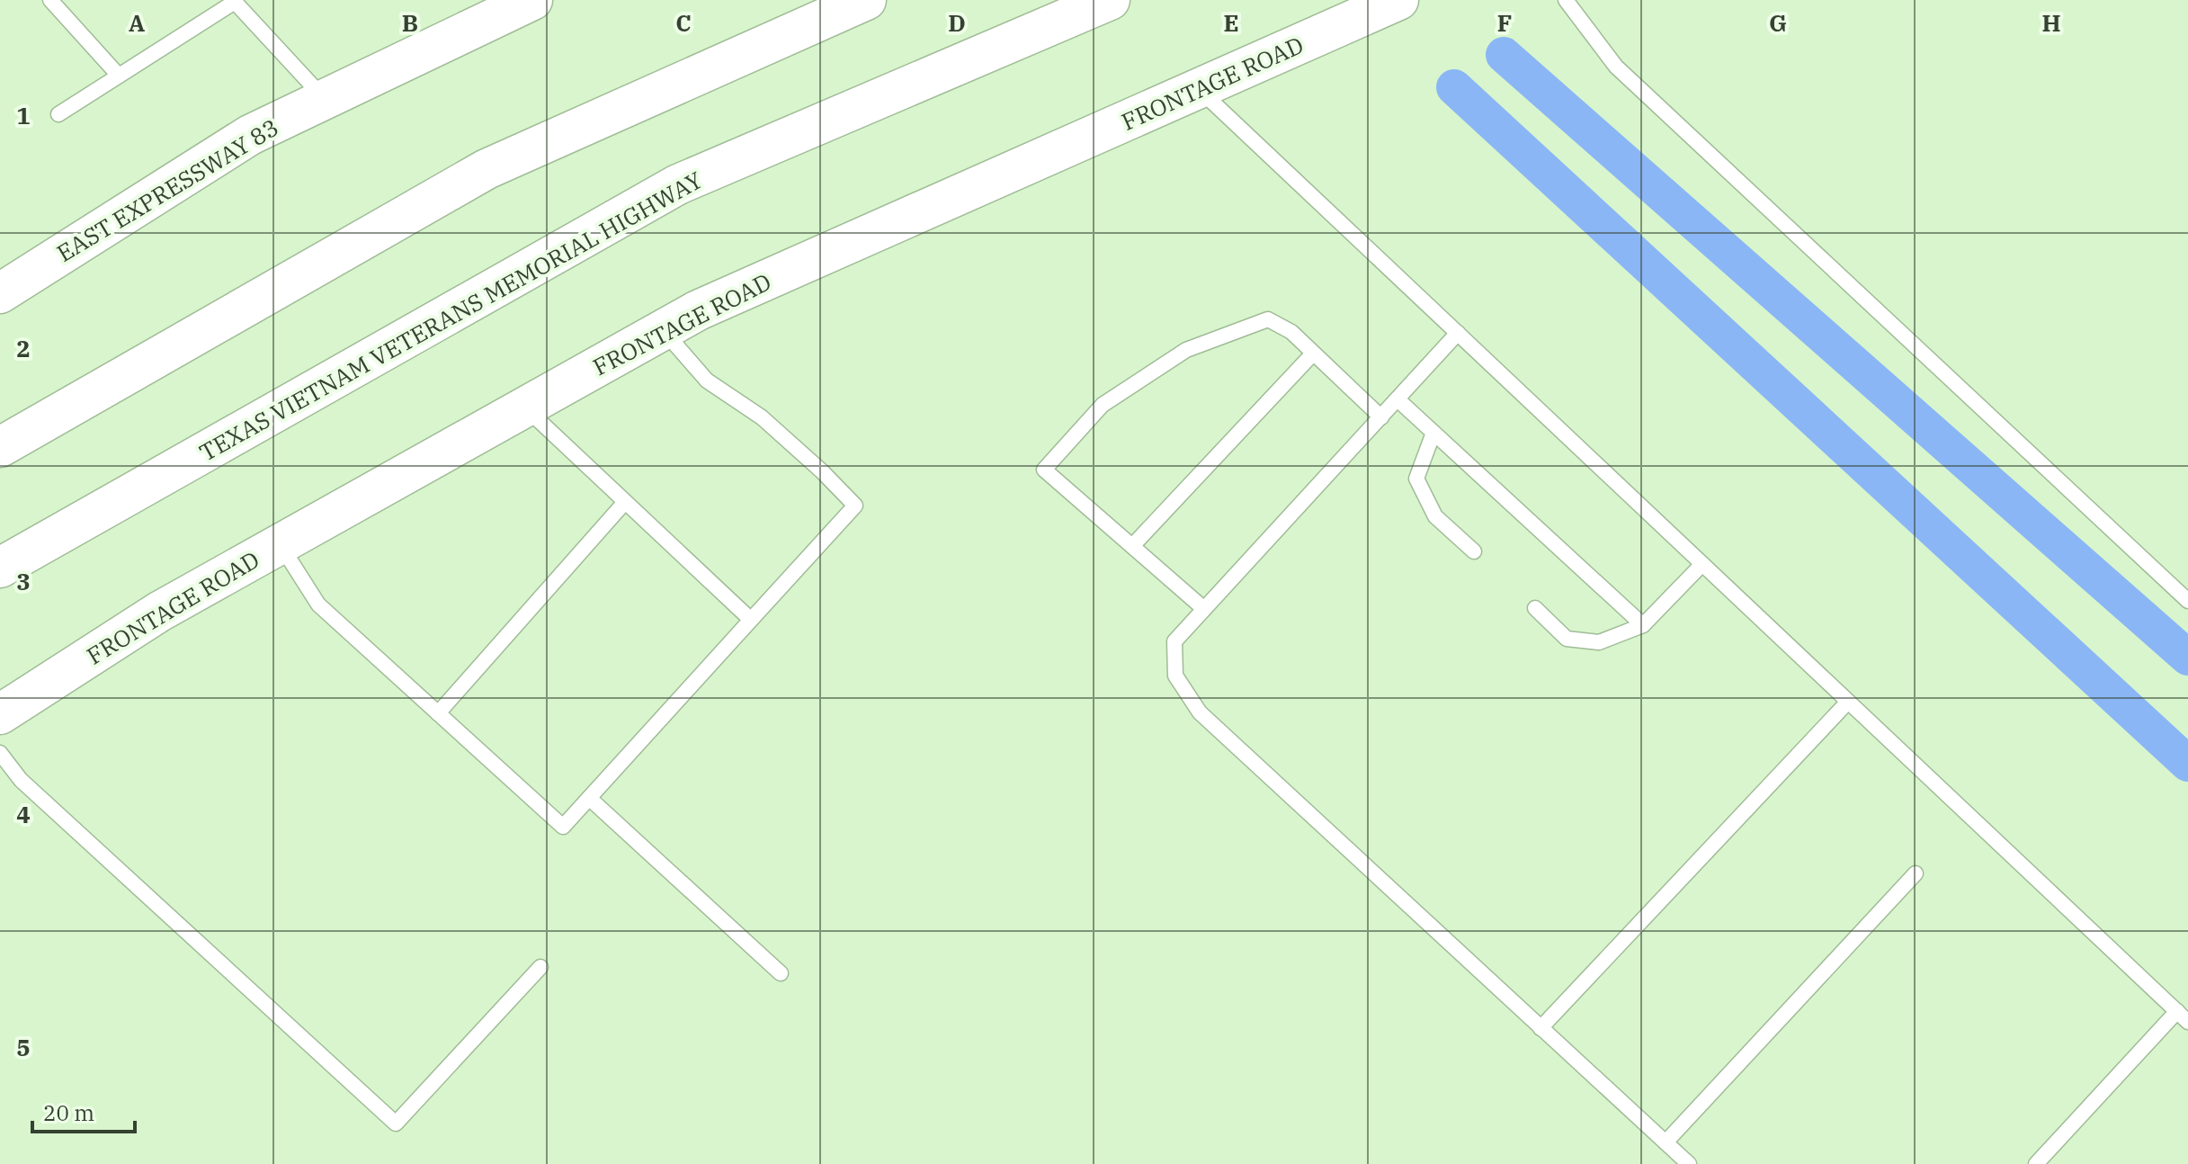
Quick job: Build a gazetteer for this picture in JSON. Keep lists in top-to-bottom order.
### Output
{
  "streets": {
    "main road": ["FRONTAGE ROAD", "EAST EXPRESSWAY 83", "TEXAS VIETNAM VETERANS MEMORIAL HIGHWAY"]
  },
  "scale_bar": "20 m",
  "grid": {
    "columns": [
      "A",
      "B",
      "C",
      "D",
      "E",
      "F",
      "G",
      "H"
    ],
    "rows": [
      "1",
      "2",
      "3",
      "4",
      "5"
    ]
  }
}
